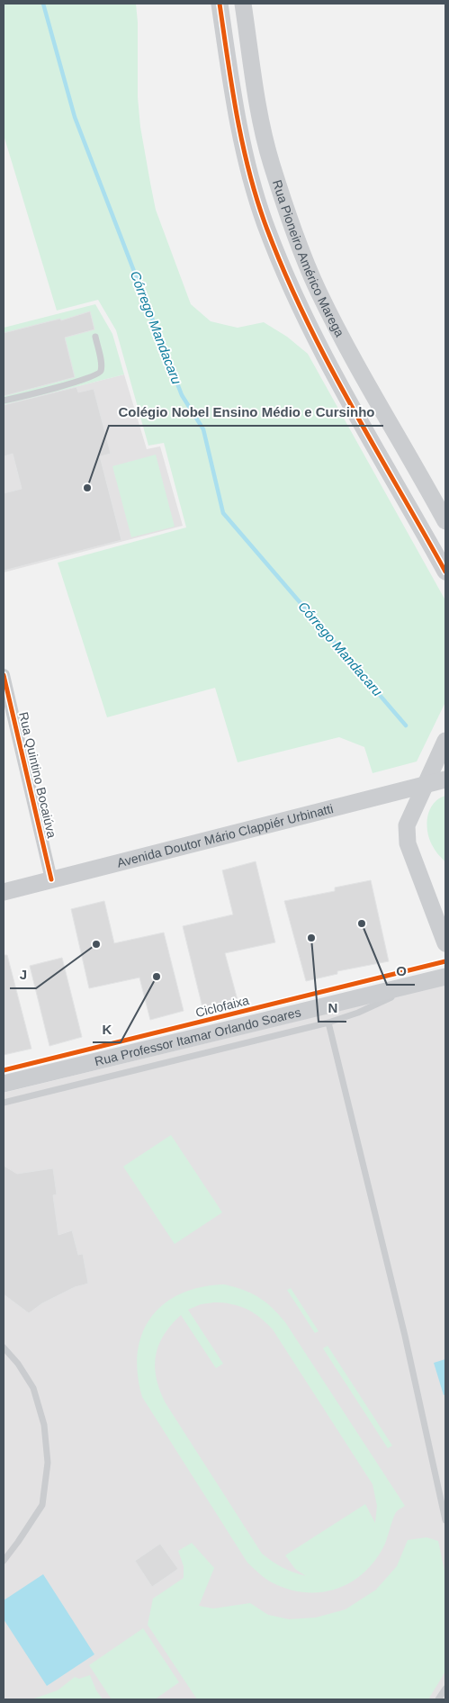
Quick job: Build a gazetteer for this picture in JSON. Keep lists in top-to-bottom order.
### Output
{
  "streets": {
    "street": [
      "Rua Pioneiro Américo Marega",
      "Rua Quintino Bocaiúva",
      "Avenida Doutor Mário Clappiér Urbinatti",
      "Rua Professor Itamar Orlando Soares"
    ],
    "cycle path": ["Ciclofaixa"]
  },
  "crossings": [
    ["Rua Quintino Bocaiúva", "Avenida Doutor Mário Clappiér Urbinatti"]
  ],
  "water": ["Córrego Mandacaru"],
  "places": [
    "Colégio Nobel Ensino Médio e Cursinho",
    "O",
    "N",
    "J",
    "K"
  ]
}
